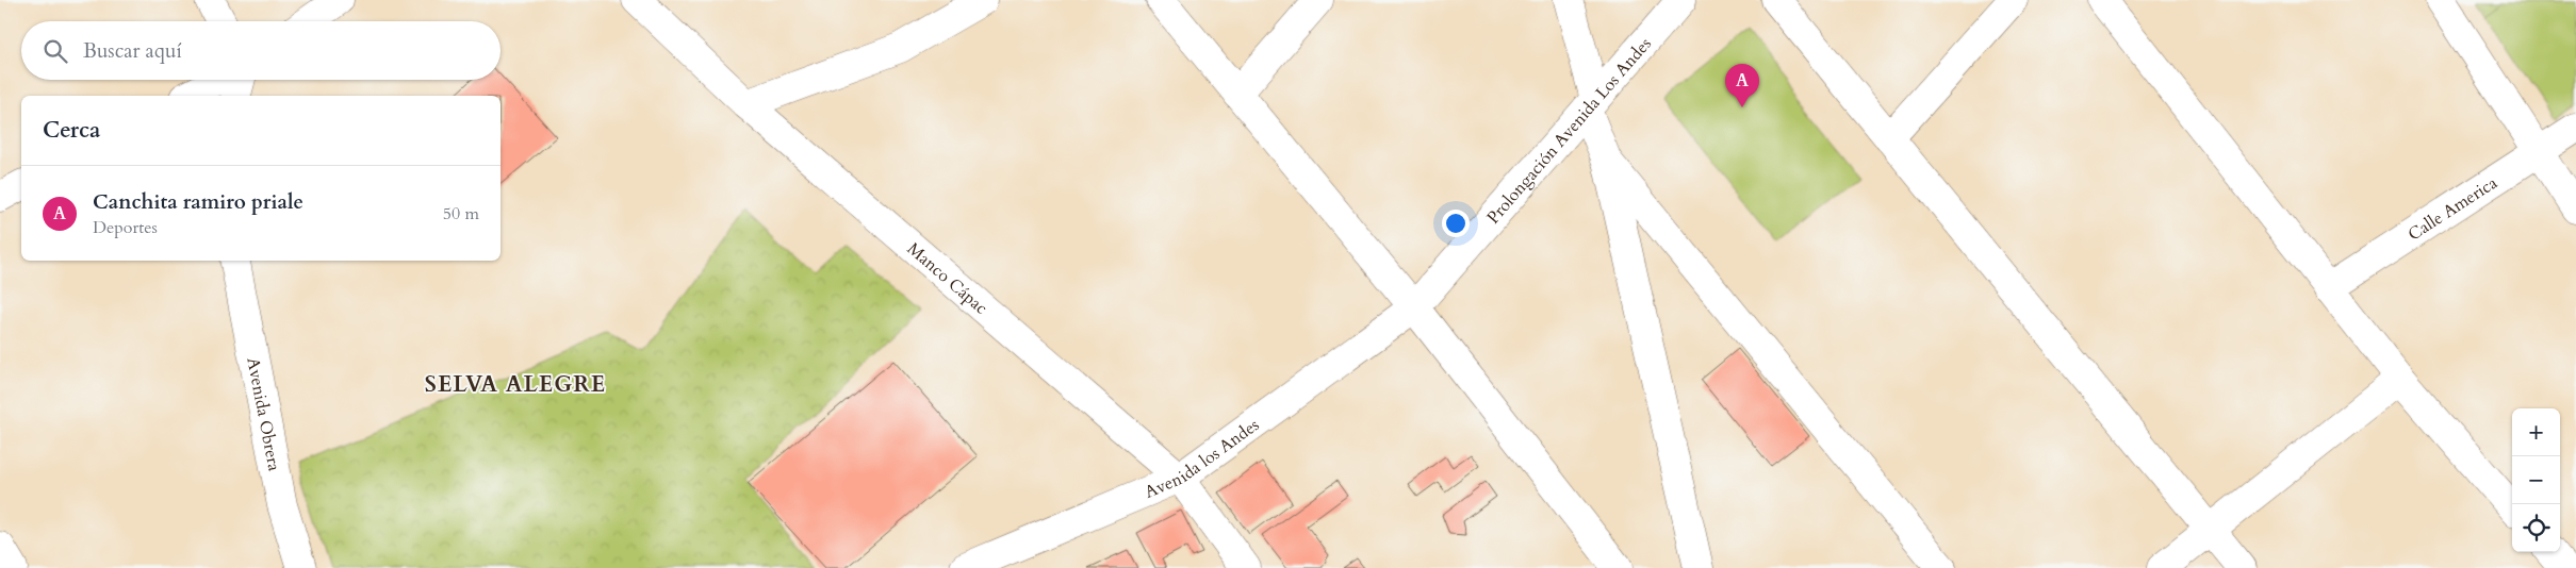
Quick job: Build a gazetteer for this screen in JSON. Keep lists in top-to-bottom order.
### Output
{
  "streets": {
    "street": [
      "Prolongación Avenida Los Andes",
      "Calle America",
      "Manco Cápac",
      "Avenida Obrera",
      "Avenida los Andes"
    ]
  },
  "crossings": [
    ["Prolongación Avenida Los Andes", "Avenida los Andes"],
    ["Manco Cápac", "Avenida los Andes"]
  ],
  "districts": ["SELVA ALEGRE"],
  "page": {
    "search": "Buscar aquí",
    "pins": "A",
    "heading": "Cerca",
    "list": [
      {
        "mark": "A",
        "name": "Canchita ramiro priale",
        "note": "Deportes",
        "value": "50 m"
      }
    ],
    "map_buttons": ["+", "−"]
  }
}
